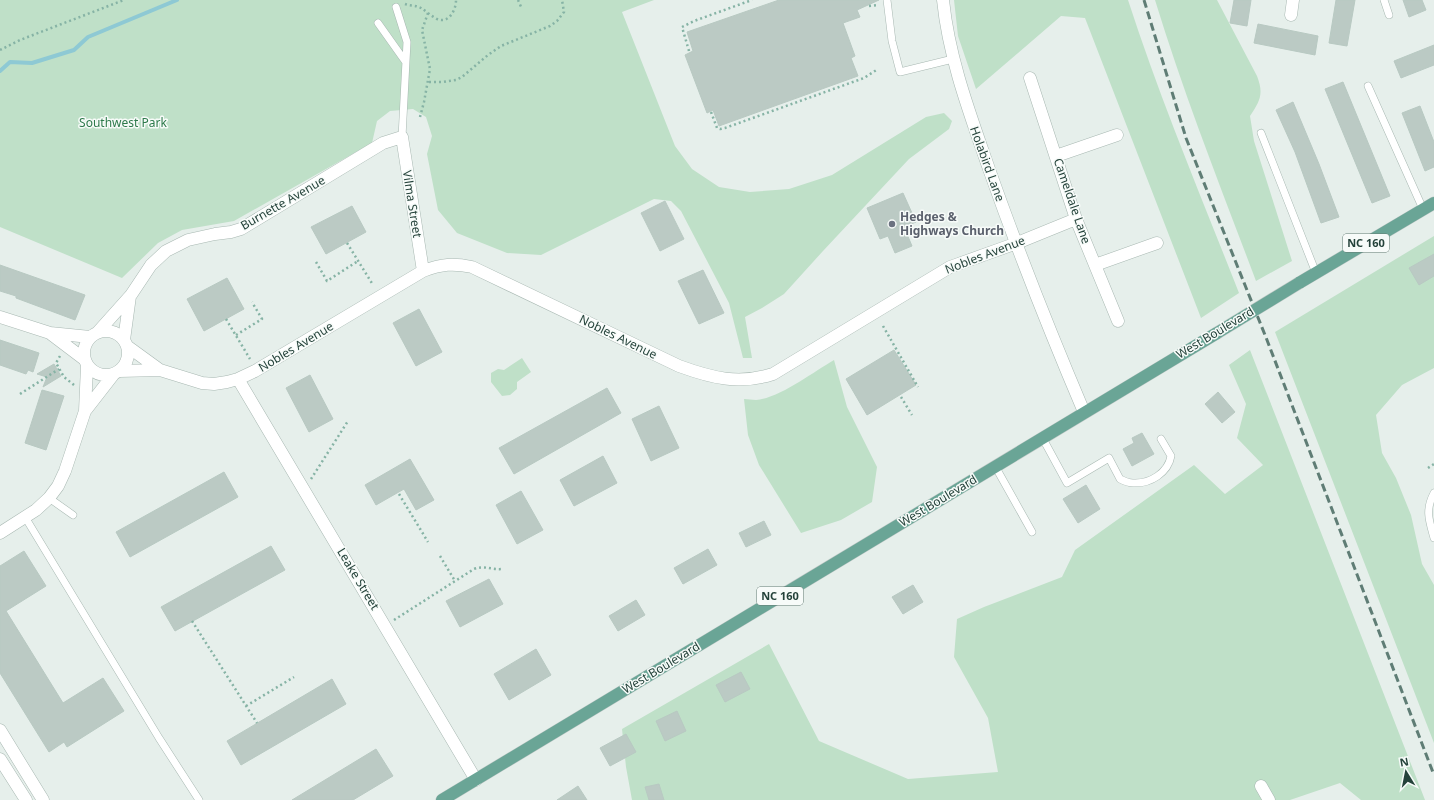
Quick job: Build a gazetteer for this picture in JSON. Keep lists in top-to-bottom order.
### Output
{
  "streets": {
    "main road": ["NC 160", "West Boulevard"],
    "street": [
      "Holabird Lane",
      "Cameldale Lane",
      "Burnette Avenue",
      "Vilma Street",
      "Nobles Avenue",
      "Leake Street"
    ]
  },
  "crossings": [
    ["Holabird Lane", "Nobles Avenue"],
    ["Holabird Lane", "West Boulevard"],
    ["Cameldale Lane", "Nobles Avenue"],
    ["Burnette Avenue", "Vilma Street"],
    ["Burnette Avenue", "Nobles Avenue"],
    ["Vilma Street", "Nobles Avenue"],
    ["Nobles Avenue", "Leake Street"],
    ["West Boulevard", "Leake Street"]
  ],
  "parks": ["Southwest Park"],
  "places": ["Hedges & Highways Church"],
  "north": "top"
}
